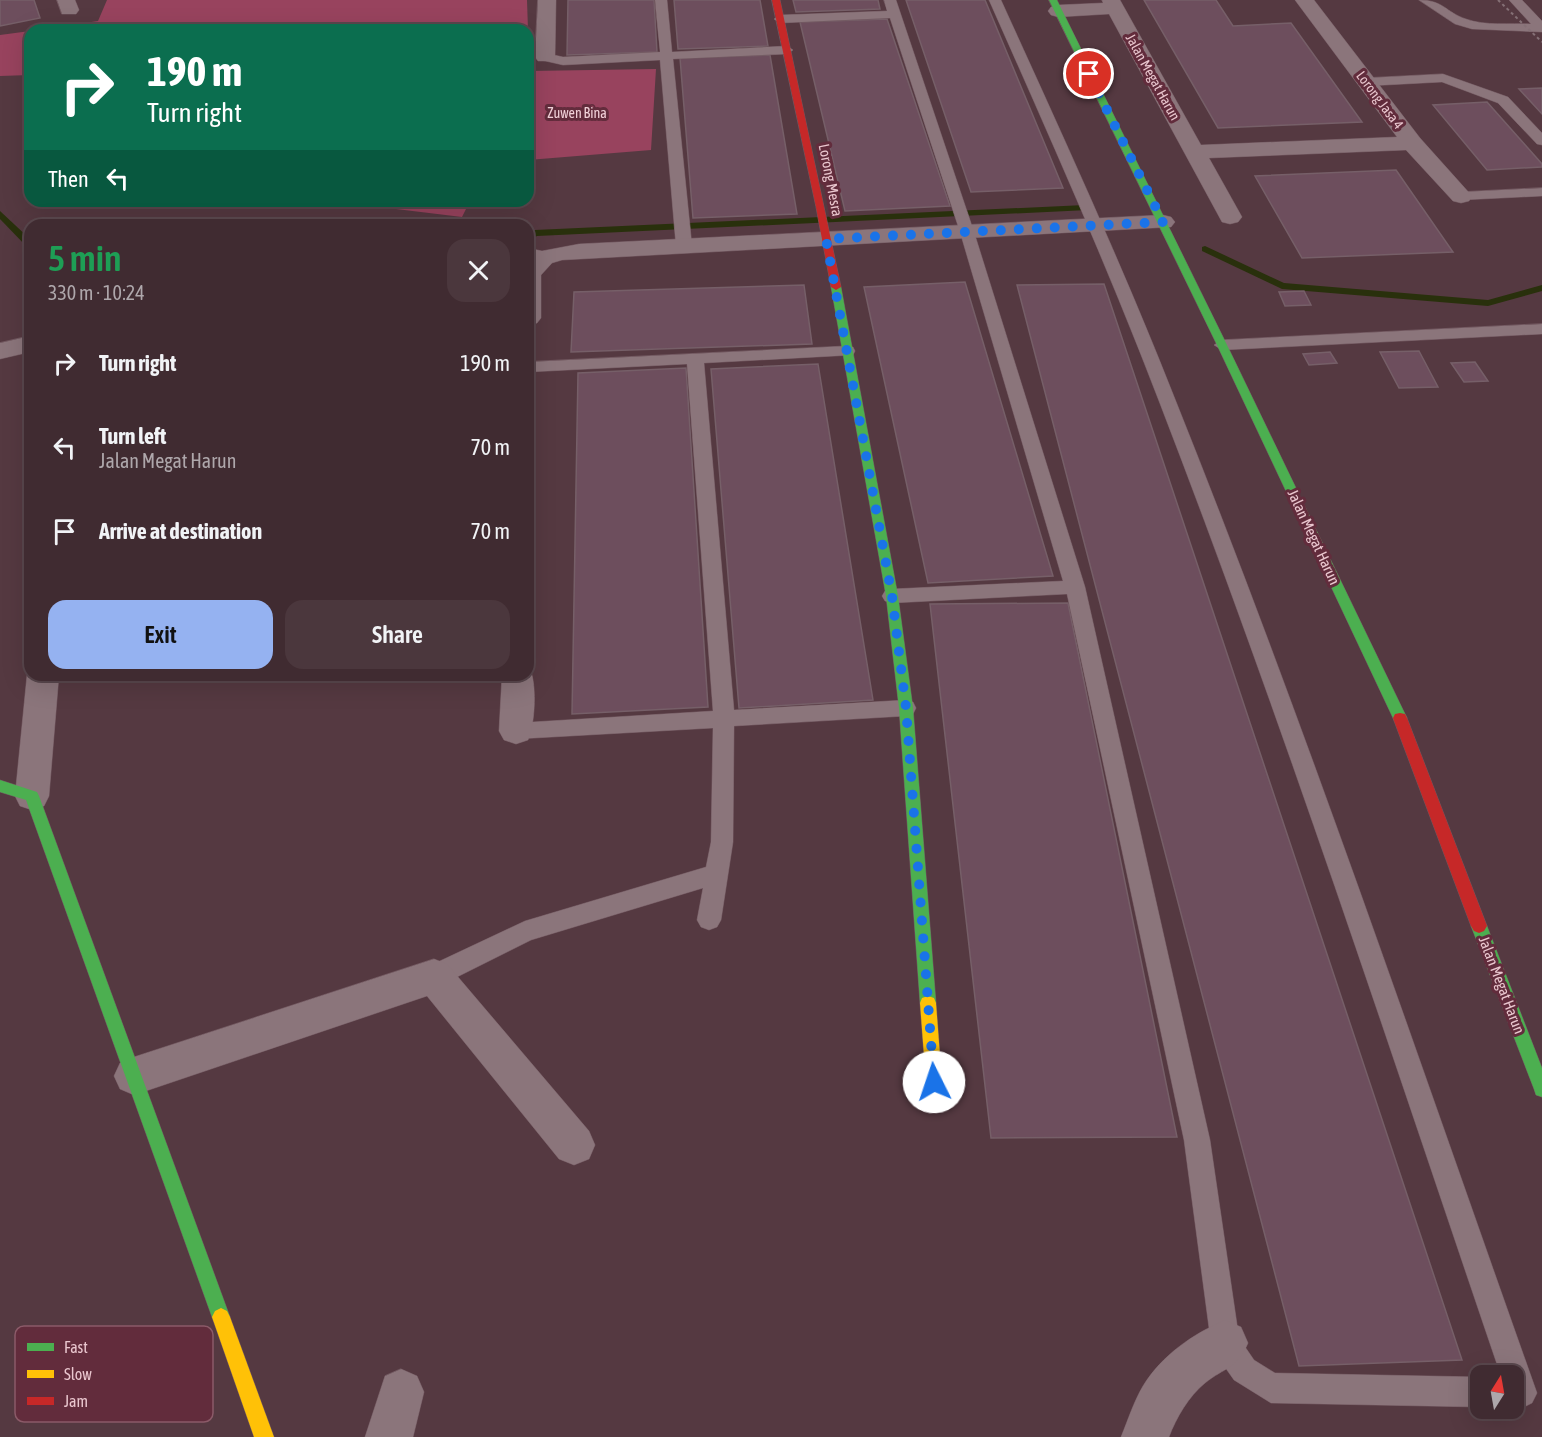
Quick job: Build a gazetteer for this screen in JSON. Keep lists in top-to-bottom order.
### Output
{
  "streets": {
    "street": ["Jalan Megat Harun", "Lorong Jasa 4", "Lorong Mesra"]
  },
  "parks": ["Zuwen Bina"],
  "legend": ["Fast", "Slow", "Jam"],
  "north": "top",
  "page": {
    "turn": ["190 m", "Turn right"],
    "then": "Then",
    "heading": ["5 min", "330 m · 10:24"],
    "list": [
      {
        "name": "Turn right",
        "value": "190 m"
      },
      {
        "name": "Turn left",
        "note": "Jalan Megat Harun",
        "value": "70 m"
      },
      {
        "name": "Arrive at destination",
        "value": "70 m"
      }
    ],
    "buttons": ["Exit", "Share"]
  }
}
